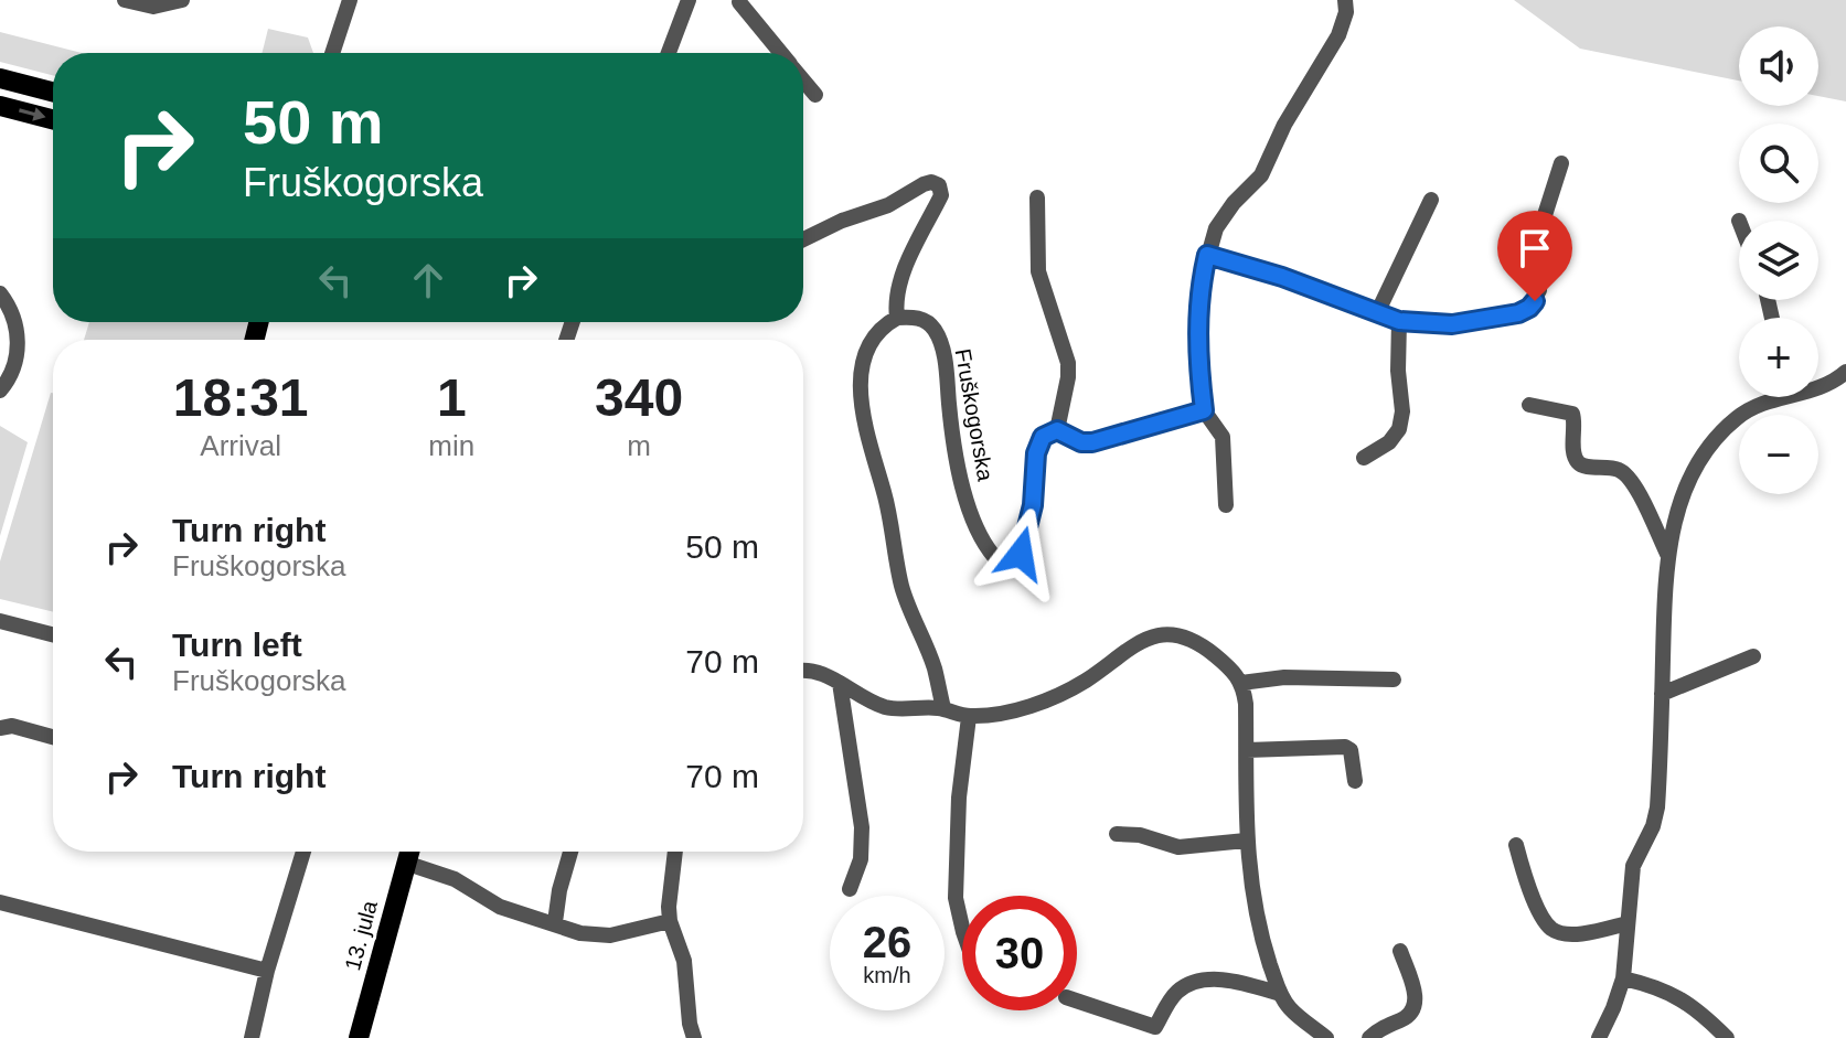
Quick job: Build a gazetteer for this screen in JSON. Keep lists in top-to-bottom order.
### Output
{
  "streets": {
    "main road": ["13. jula"],
    "street": ["Fruškogorska"]
  },
  "page": {
    "map_buttons": ["+", "−"],
    "turn": ["50 m", "Fruškogorska"],
    "eta": [
      "18:31",
      "Arrival",
      "1",
      "min",
      "340",
      "m"
    ],
    "list": [
      {
        "name": "Turn right",
        "note": "Fruškogorska",
        "value": "50 m"
      },
      {
        "name": "Turn left",
        "note": "Fruškogorska",
        "value": "70 m"
      },
      {
        "name": "Turn right",
        "value": "70 m"
      }
    ],
    "speed": "26 km/h",
    "limit": "30"
  }
}
